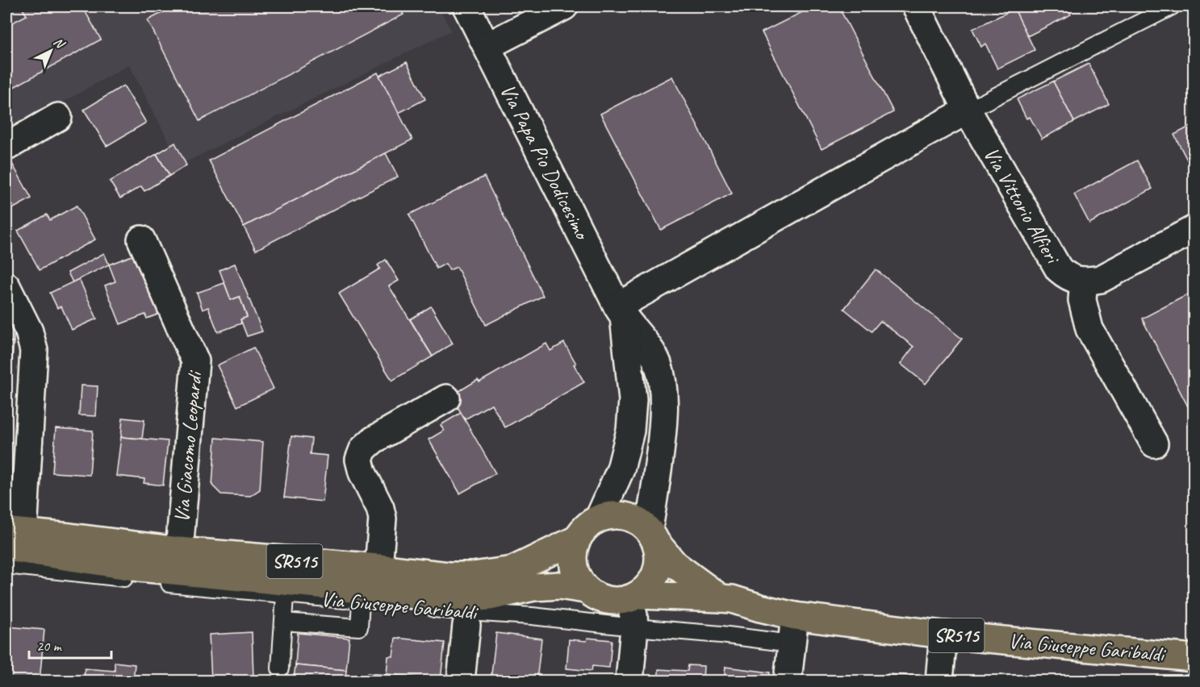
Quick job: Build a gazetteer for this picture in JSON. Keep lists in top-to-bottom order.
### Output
{
  "streets": {
    "main road": ["SR515", "Via Giuseppe Garibaldi"],
    "street": ["Via Papa Pio Dodicesimo", "Via Vittorio Alfieri", "Via Giacomo Leopardi"]
  },
  "crossings": [
    ["Via Papa Pio Dodicesimo", "Via Giuseppe Garibaldi"],
    ["Via Giacomo Leopardi", "Via Giuseppe Garibaldi"]
  ],
  "scale_bar": "20 m",
  "north": "top right"
}
